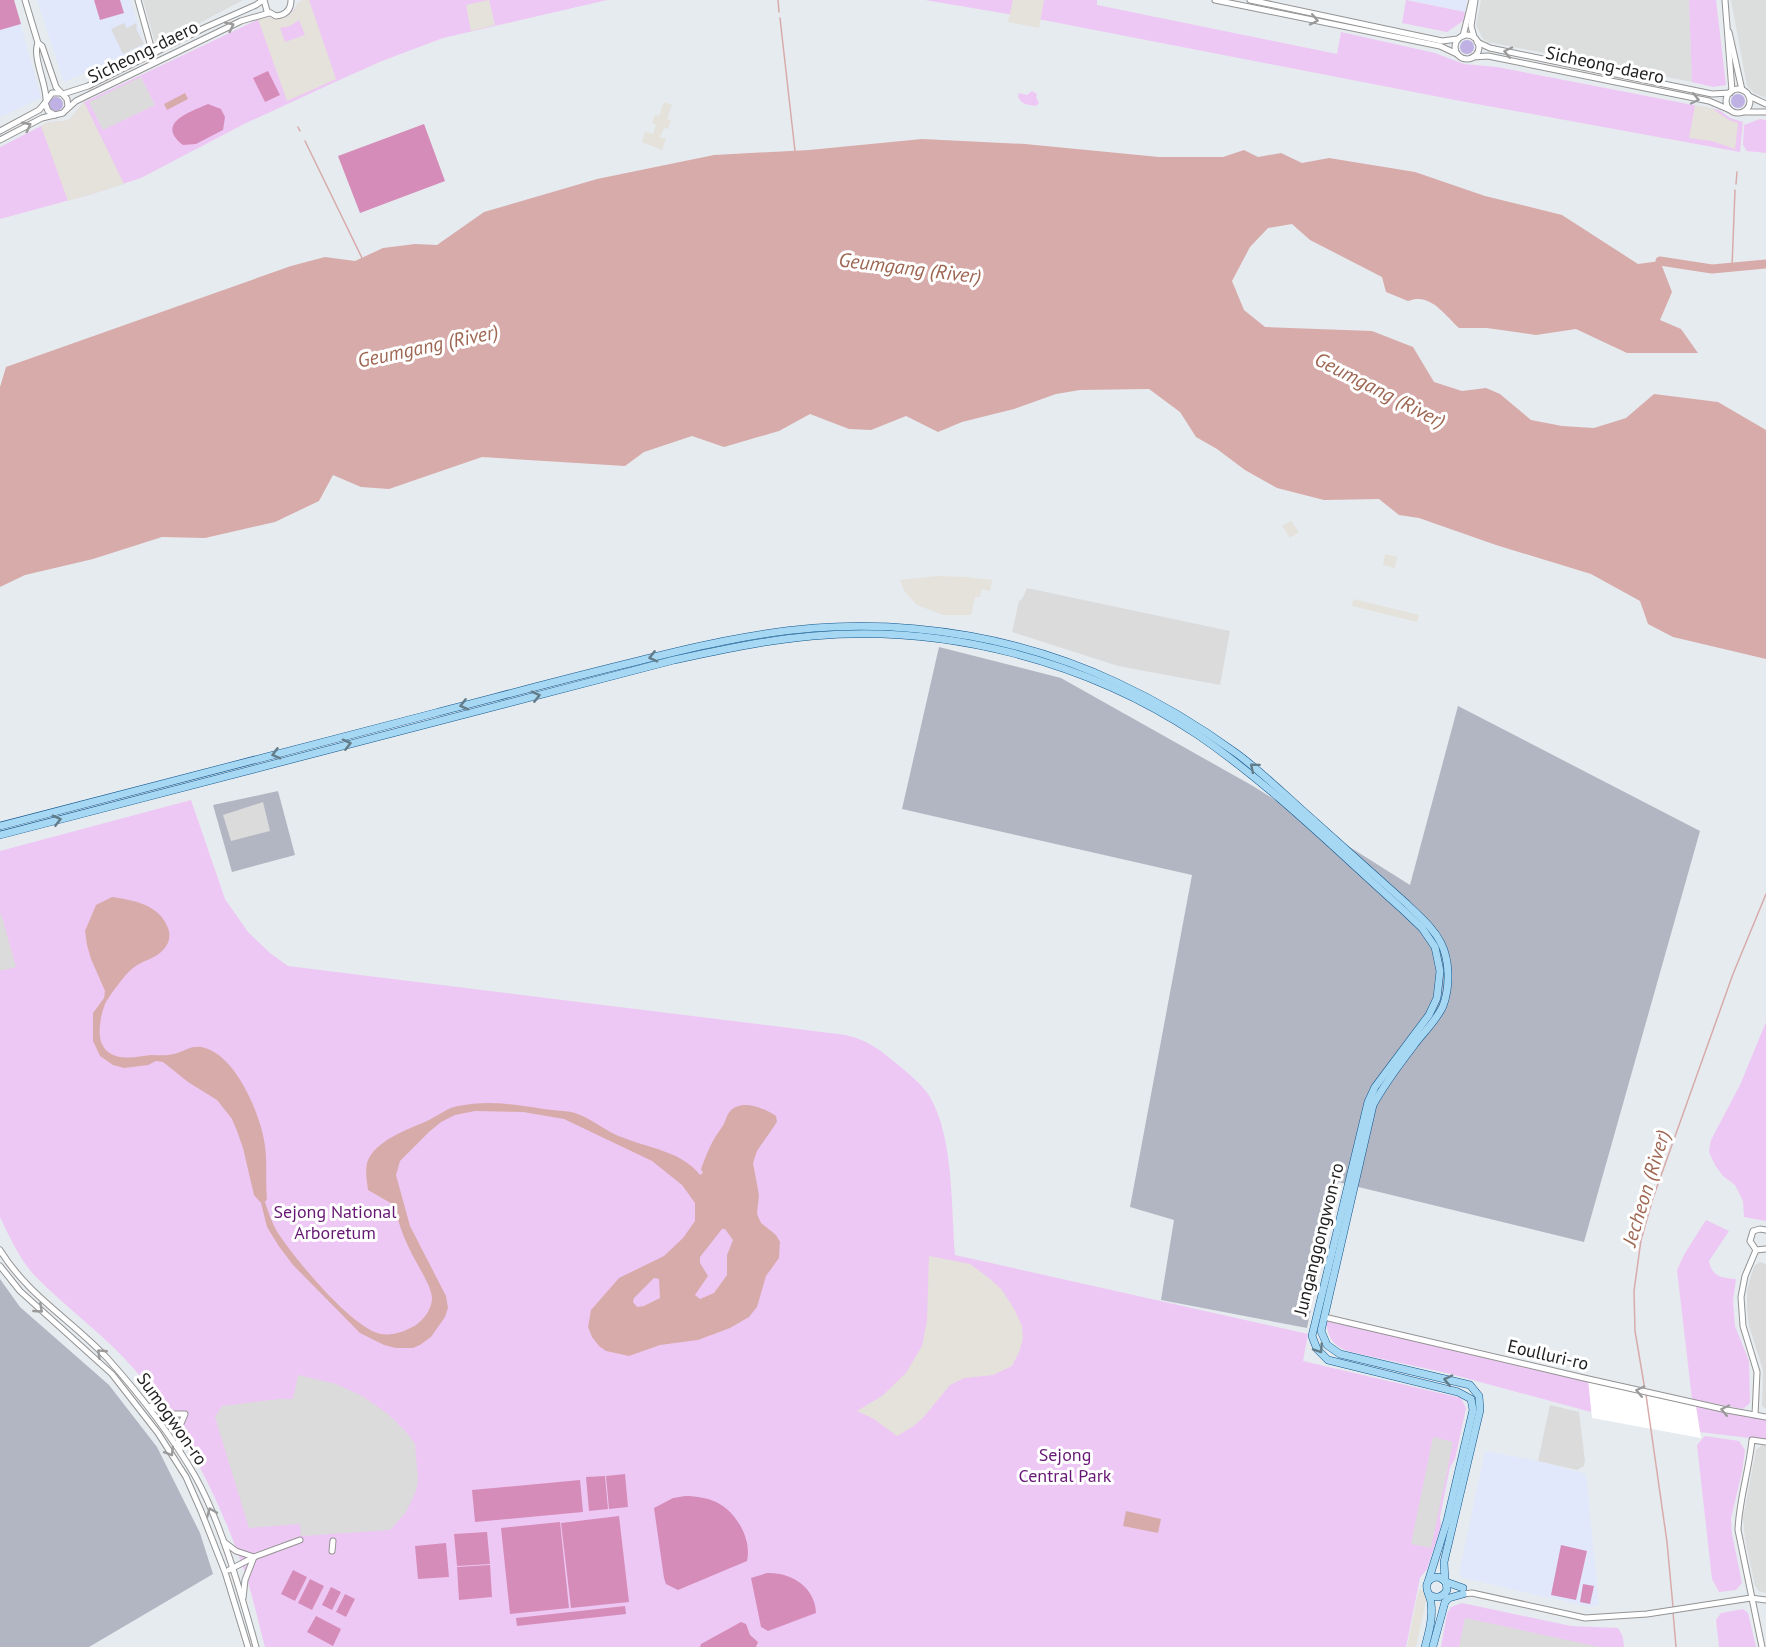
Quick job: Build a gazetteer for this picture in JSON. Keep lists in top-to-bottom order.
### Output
{
  "streets": {
    "main road": ["Junganggongwon-ro"],
    "street": ["Sicheong-daero", "Eoulluri-ro", "Sumogwon-ro"]
  },
  "crossings": [
    ["Junganggongwon-ro", "Eoulluri-ro"]
  ],
  "one_way": ["Eoulluri-ro"],
  "water": ["Geumgang (River)", "Jecheon (River)"],
  "parks": ["Sejong National Arboretum", "Sejong Central Park"]
}
